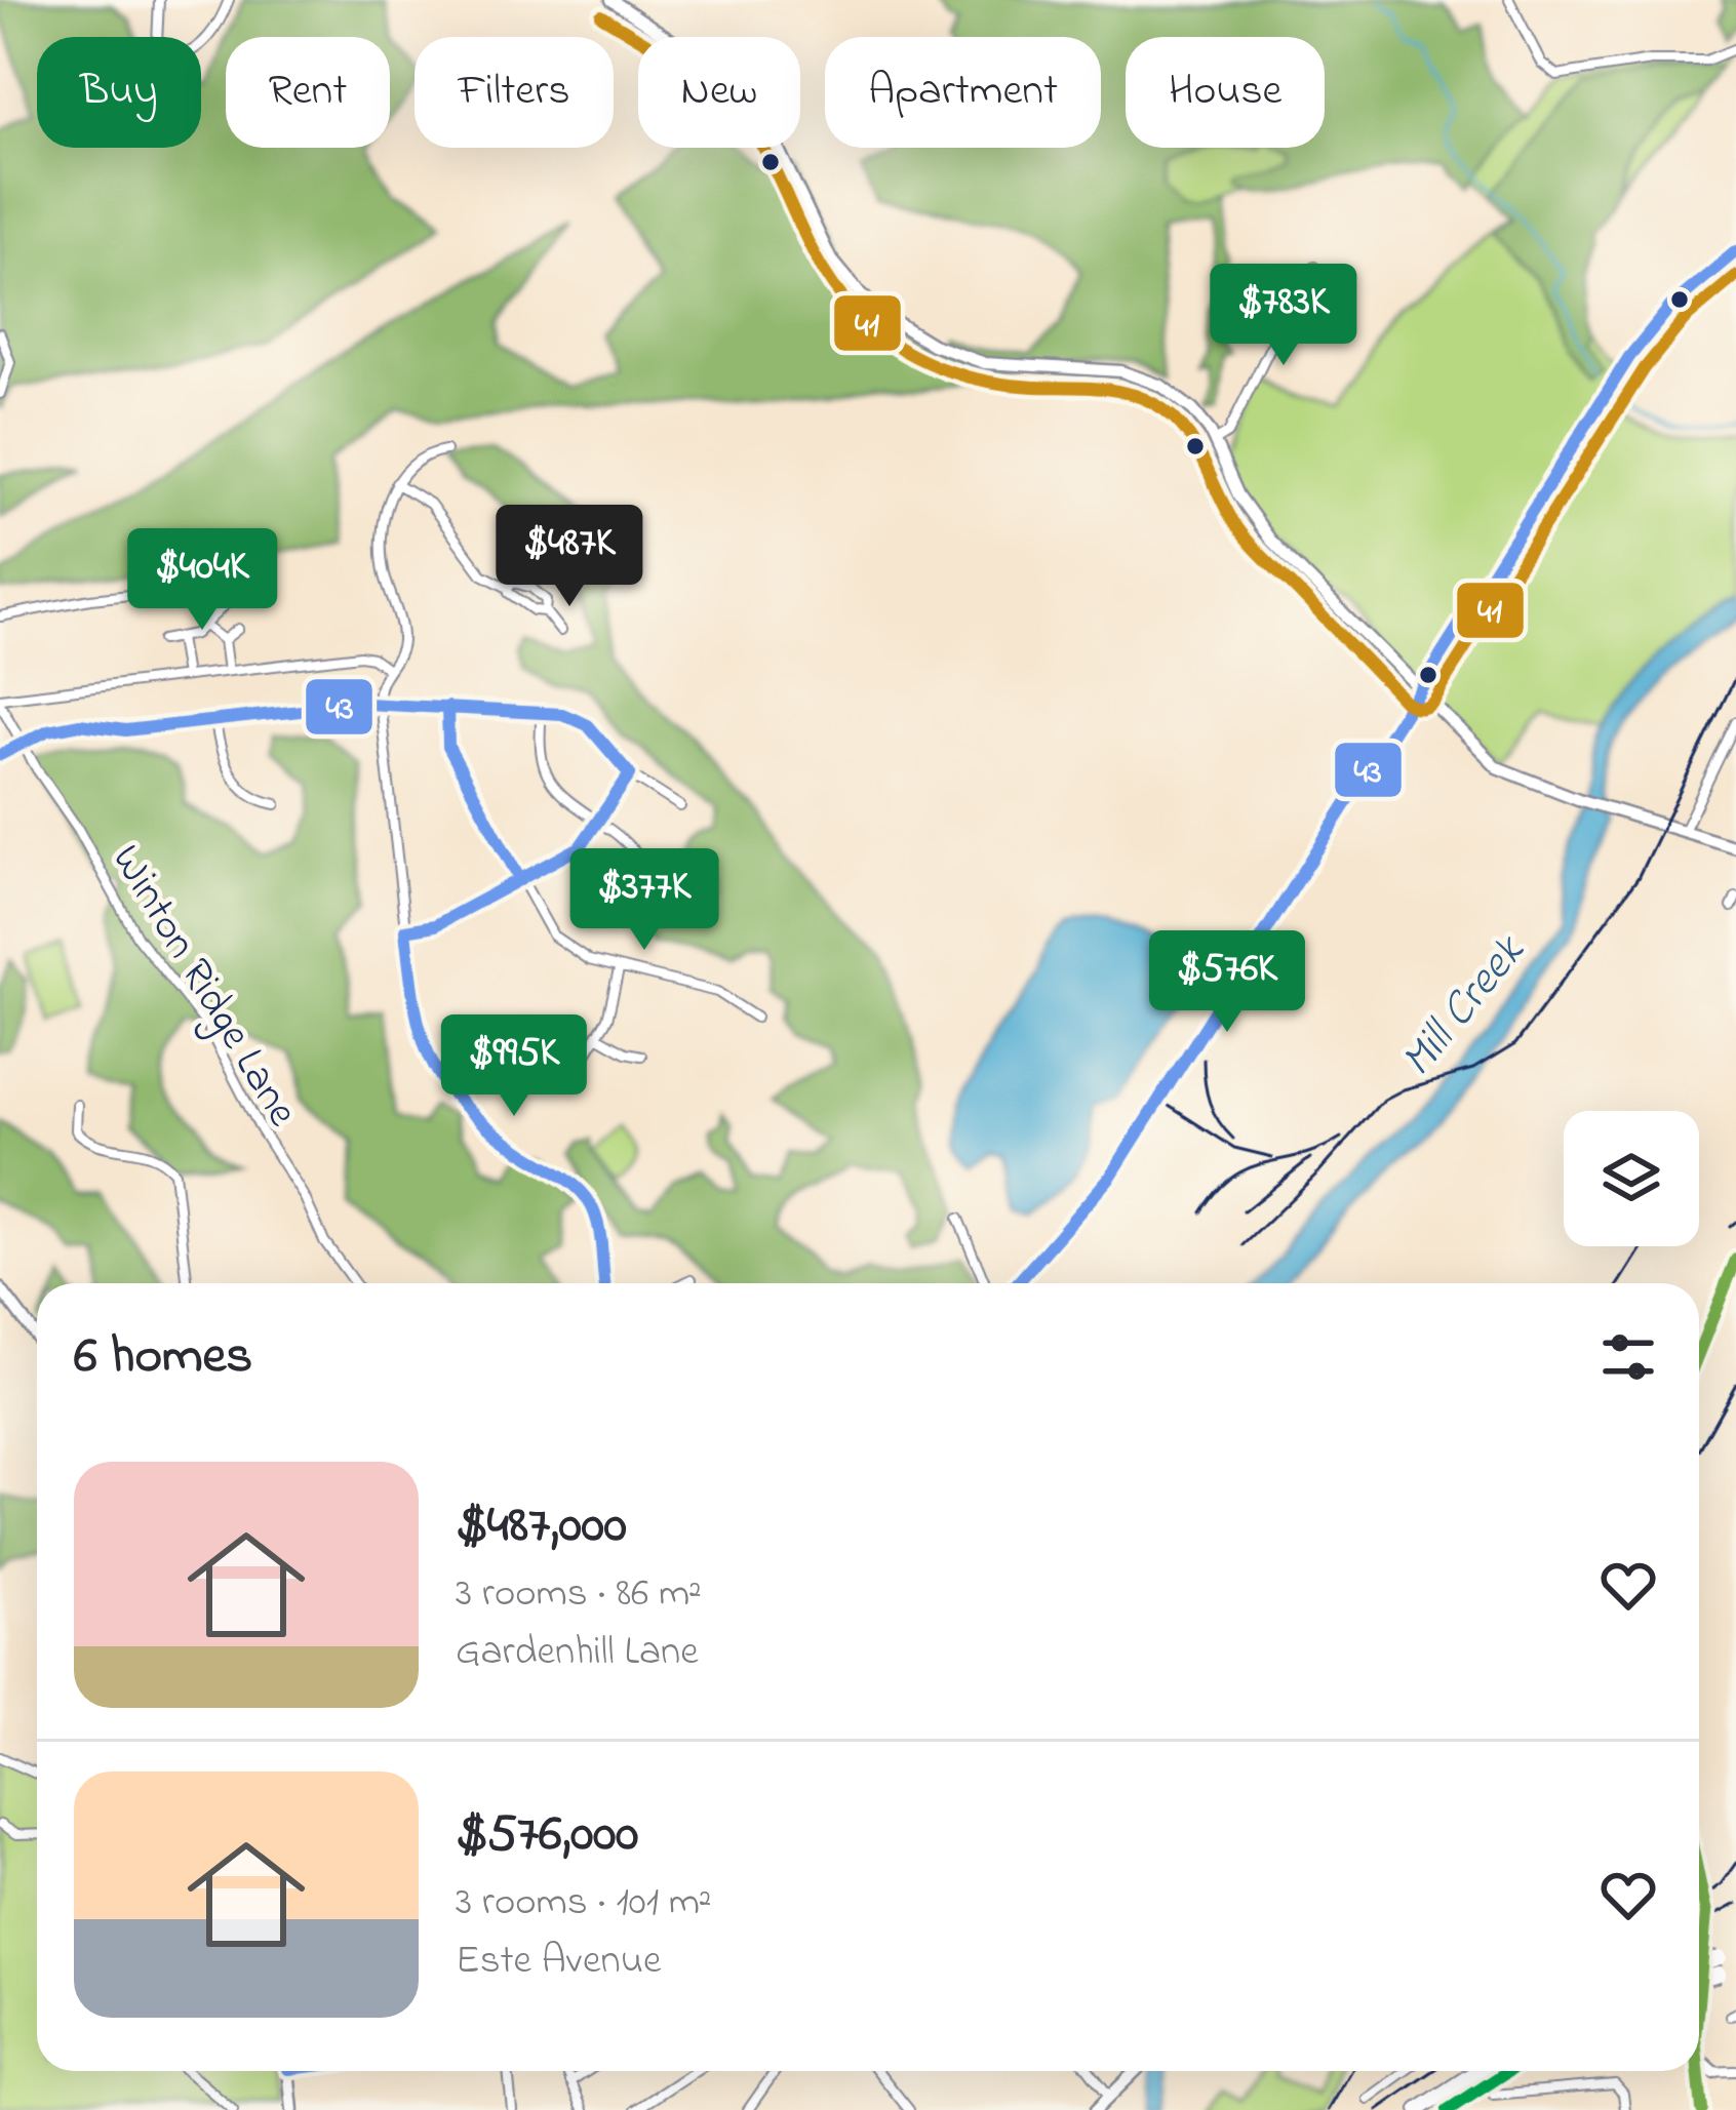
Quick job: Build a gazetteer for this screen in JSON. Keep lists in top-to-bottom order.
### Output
{
  "streets": {
    "street": ["Winton Ridge Lane"]
  },
  "water": ["Mill Creek"],
  "lines": ["transit line 41", "transit line 43"],
  "page": {
    "chip": [
      "Buy",
      "Rent",
      "Filters",
      "New",
      "Apartment",
      "House"
    ],
    "price": [
      "$783K",
      "$487K",
      "$404K",
      "$377K",
      "$576K",
      "$995K"
    ],
    "heading": "6 homes",
    "list": [
      {
        "name": "$487,000",
        "note": "3 rooms · 86 m² · Gardenhill Lane"
      },
      {
        "name": "$576,000",
        "note": "3 rooms · 101 m² · Este Avenue"
      }
    ]
  }
}
